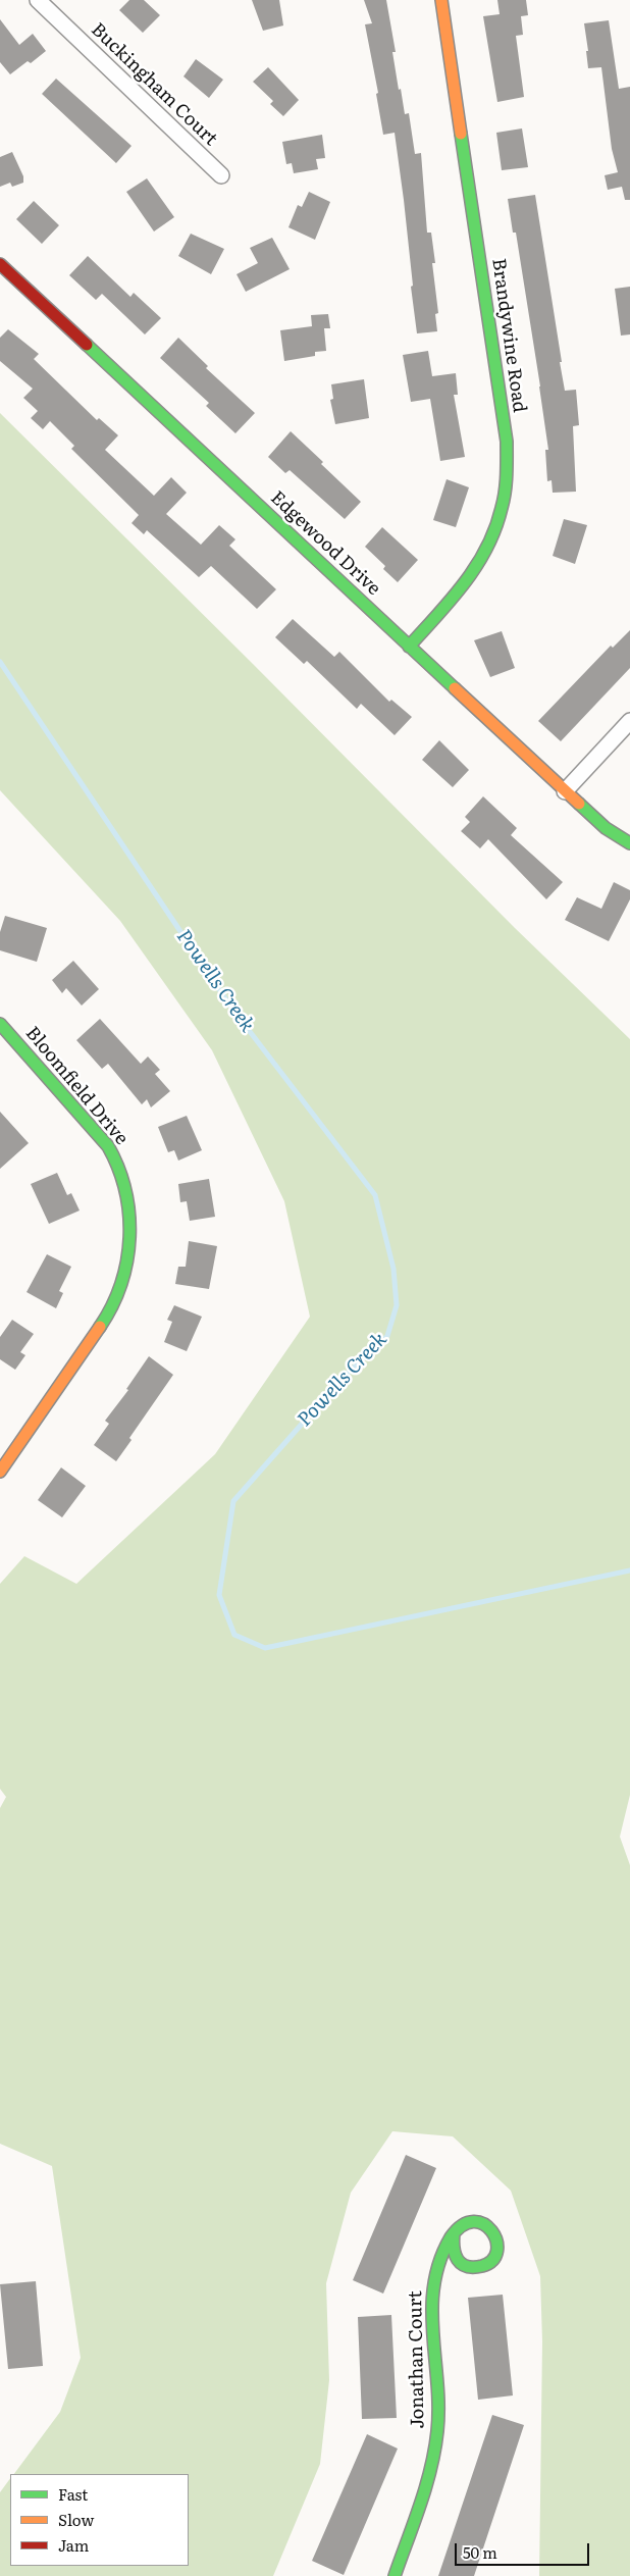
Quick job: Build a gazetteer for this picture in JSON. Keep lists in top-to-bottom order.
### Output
{
  "streets": {
    "street": [
      "Buckingham Court",
      "Brandywine Road",
      "Edgewood Drive",
      "Bloomfield Drive",
      "Jonathan Court"
    ]
  },
  "crossings": [
    ["Brandywine Road", "Edgewood Drive"]
  ],
  "water": ["Powells Creek"],
  "legend": ["Fast", "Slow", "Jam"],
  "scale_bar": "50 m"
}
